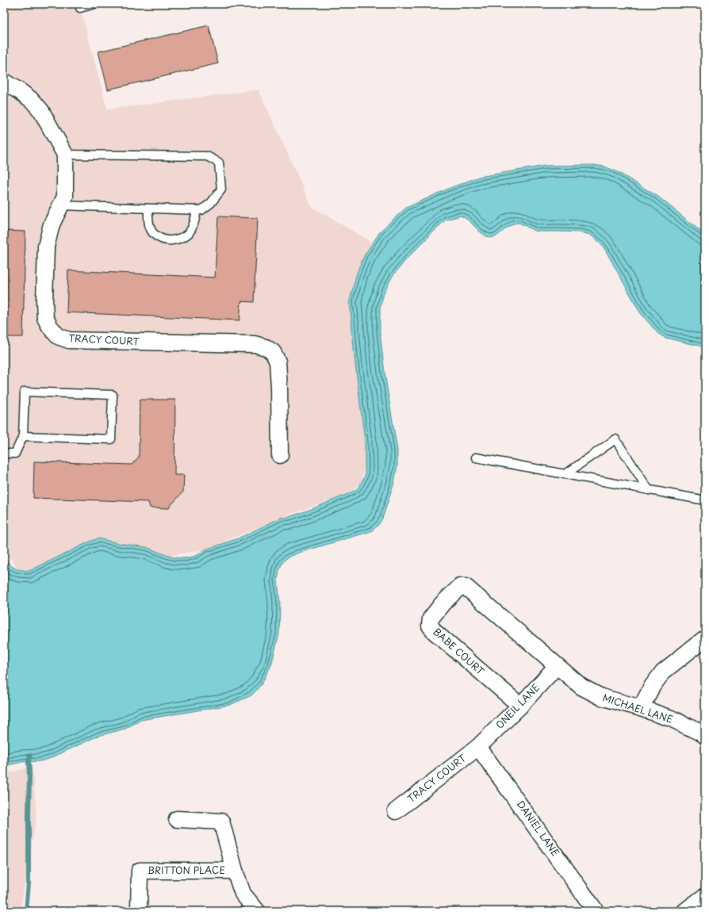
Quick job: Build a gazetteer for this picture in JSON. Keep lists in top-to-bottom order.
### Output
{
  "streets": {
    "street": [
      "TRACY COURT",
      "BABE COURT",
      "ONEIL LANE",
      "MICHAEL LANE",
      "DANIEL LANE",
      "BRITTON PLACE"
    ]
  },
  "crossings": [
    ["TRACY COURT", "ONEIL LANE"],
    ["TRACY COURT", "DANIEL LANE"],
    ["BABE COURT", "ONEIL LANE"],
    ["BABE COURT", "MICHAEL LANE"],
    ["ONEIL LANE", "MICHAEL LANE"],
    ["ONEIL LANE", "DANIEL LANE"]
  ]
}
